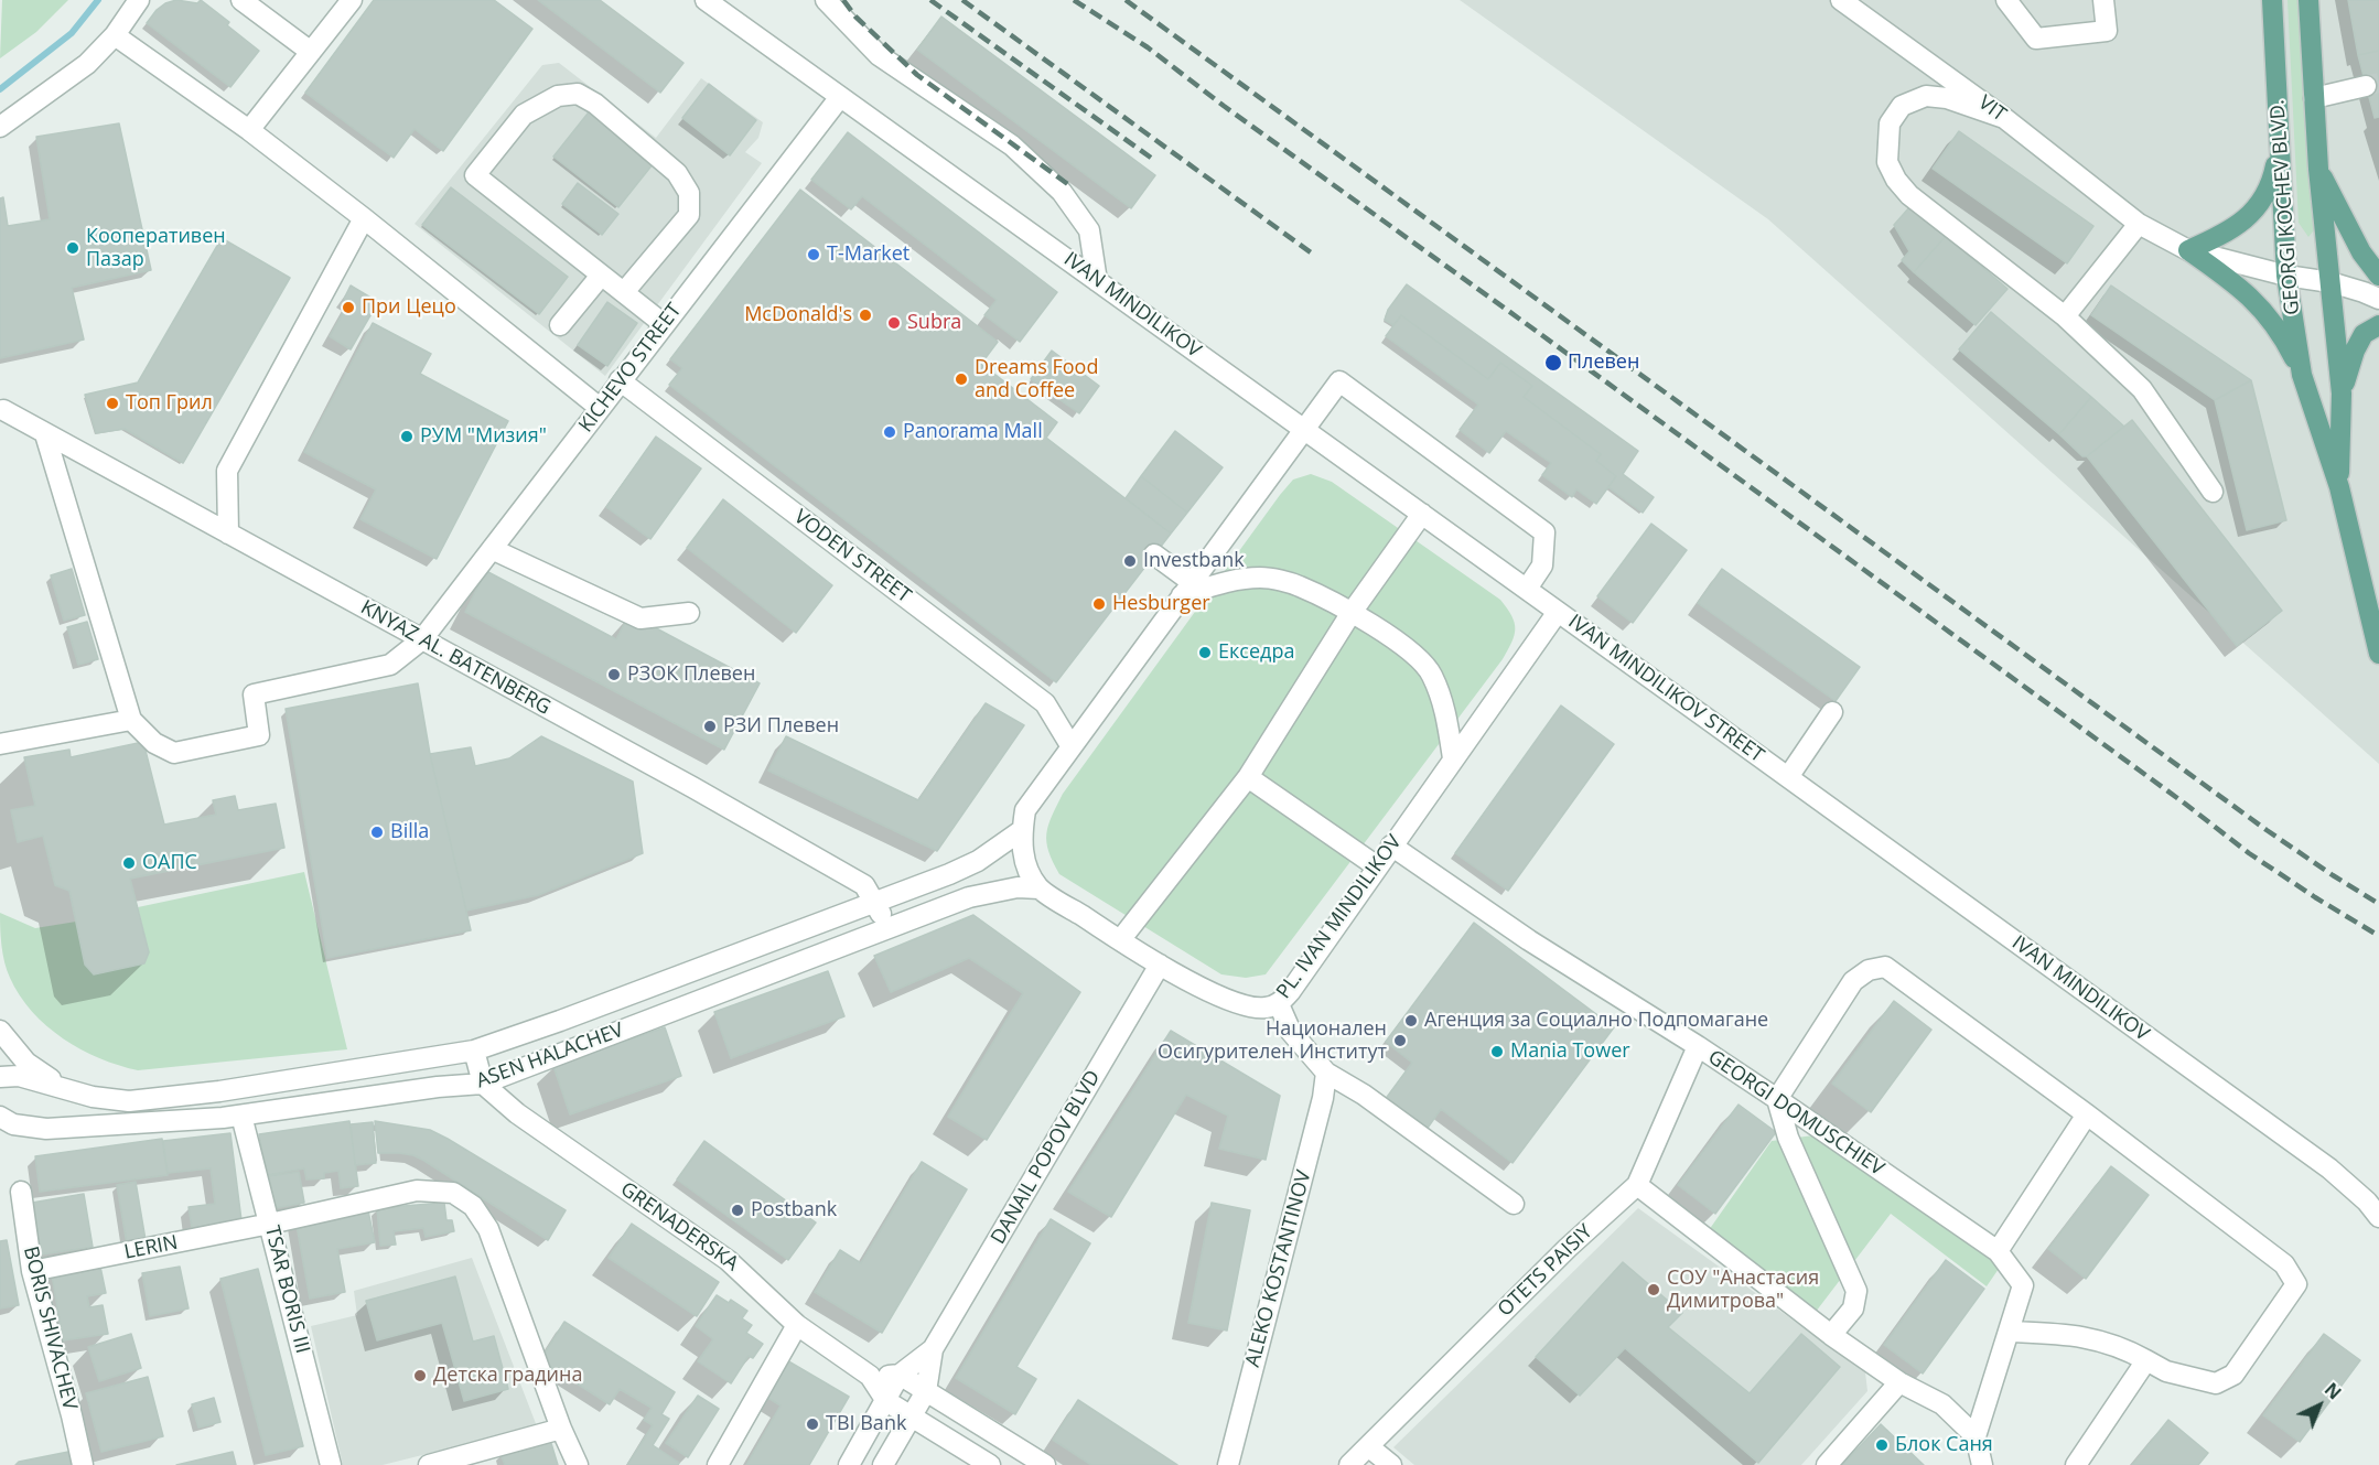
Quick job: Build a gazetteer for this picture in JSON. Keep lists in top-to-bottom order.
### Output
{
  "streets": {
    "main road": ["GEORGI KOCHEV BLVD."],
    "street": [
      "VIT",
      "IVAN MINDILIKOV",
      "KICHEVO STREET",
      "VODEN STREET",
      "KNYAZ AL. BATENBERG",
      "IVAN MINDILIKOV STREET",
      "PL. IVAN MINDILIKOV",
      "ASEN HALACHEV",
      "GEORGI DOMUSCHIEV",
      "DANAIL POPOV BLVD",
      "GRENADERSKA",
      "LERIN",
      "ALEKO KOSTANTINOV",
      "OTETS PAISIY",
      "TSAR BORIS III",
      "BORIS SHIVACHEV"
    ]
  },
  "crossings": [
    ["IVAN MINDILIKOV", "KICHEVO STREET"],
    ["IVAN MINDILIKOV", "IVAN MINDILIKOV STREET"],
    ["IVAN MINDILIKOV", "PL. IVAN MINDILIKOV"],
    ["KICHEVO STREET", "VODEN STREET"],
    ["KICHEVO STREET", "KNYAZ AL. BATENBERG"],
    ["KNYAZ AL. BATENBERG", "ASEN HALACHEV"],
    ["IVAN MINDILIKOV STREET", "PL. IVAN MINDILIKOV"],
    ["PL. IVAN MINDILIKOV", "ASEN HALACHEV"],
    ["PL. IVAN MINDILIKOV", "GEORGI DOMUSCHIEV"],
    ["PL. IVAN MINDILIKOV", "DANAIL POPOV BLVD"],
    ["ASEN HALACHEV", "GRENADERSKA"],
    ["ASEN HALACHEV", "TSAR BORIS III"],
    ["GEORGI DOMUSCHIEV", "OTETS PAISIY"],
    ["DANAIL POPOV BLVD", "GRENADERSKA"],
    ["LERIN", "TSAR BORIS III"],
    ["LERIN", "BORIS SHIVACHEV"]
  ],
  "places": [
    "Кооперативен Пазар",
    "T-Market",
    "При Цецо",
    "McDonald's",
    "Subra",
    "Плевен",
    "Dreams Food and Coffee",
    "Топ Грил",
    "Panorama Mall",
    "РУМ \"Мизия\"",
    "Investbank",
    "Hesburger",
    "Екседра",
    "РЗОК Плевен",
    "РЗИ Плевен",
    "Billa",
    "ОАПС",
    "Агенция за Социално Подпомагане",
    "Национален Осигурителен Институт",
    "Mania Tower",
    "Postbank",
    "СОУ \"Анастасия Димитрова\"",
    "Детска градина",
    "TBI Bank",
    "Блок Саня"
  ],
  "north": "top right"
}
